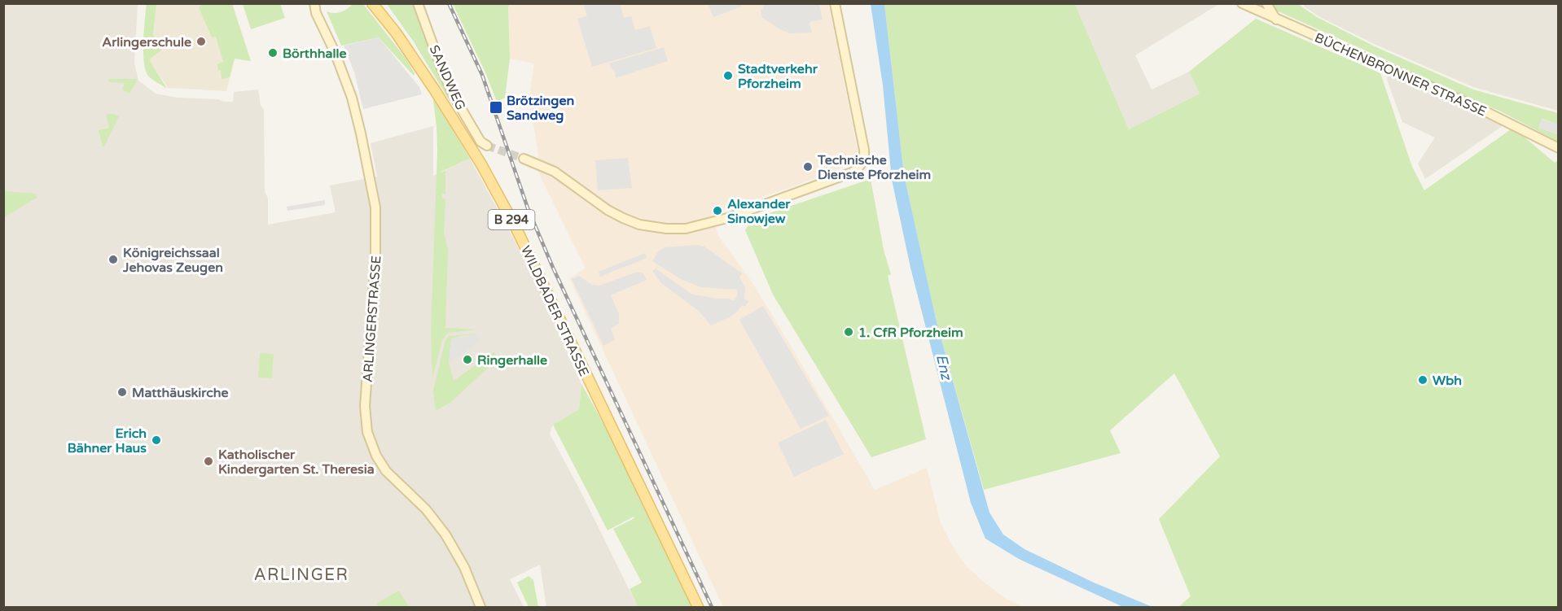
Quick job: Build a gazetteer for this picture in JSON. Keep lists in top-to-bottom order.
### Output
{
  "streets": {
    "main road": [
      "BÜCHENBRONNER STRASSE",
      "SANDWEG",
      "B 294",
      "WILDBADER STRASSE",
      "ARLINGERSTRASSE"
    ]
  },
  "districts": ["ARLINGER"],
  "water": ["Enz"],
  "places": {
    "other": [
      "Arlingerschule",
      "Börthhalle",
      "Stadtverkehr Pforzheim",
      "Technische Dienste Pforzheim",
      "Alexander Sinowjew",
      "Königreichssaal Jehovas Zeugen",
      "1. CfR Pforzheim",
      "Ringerhalle",
      "Wbh",
      "Matthäuskirche",
      "Erich Bähner Haus",
      "Katholischer Kindergarten St. Theresia"
    ],
    "transit": ["Brötzingen Sandweg"]
  }
}
